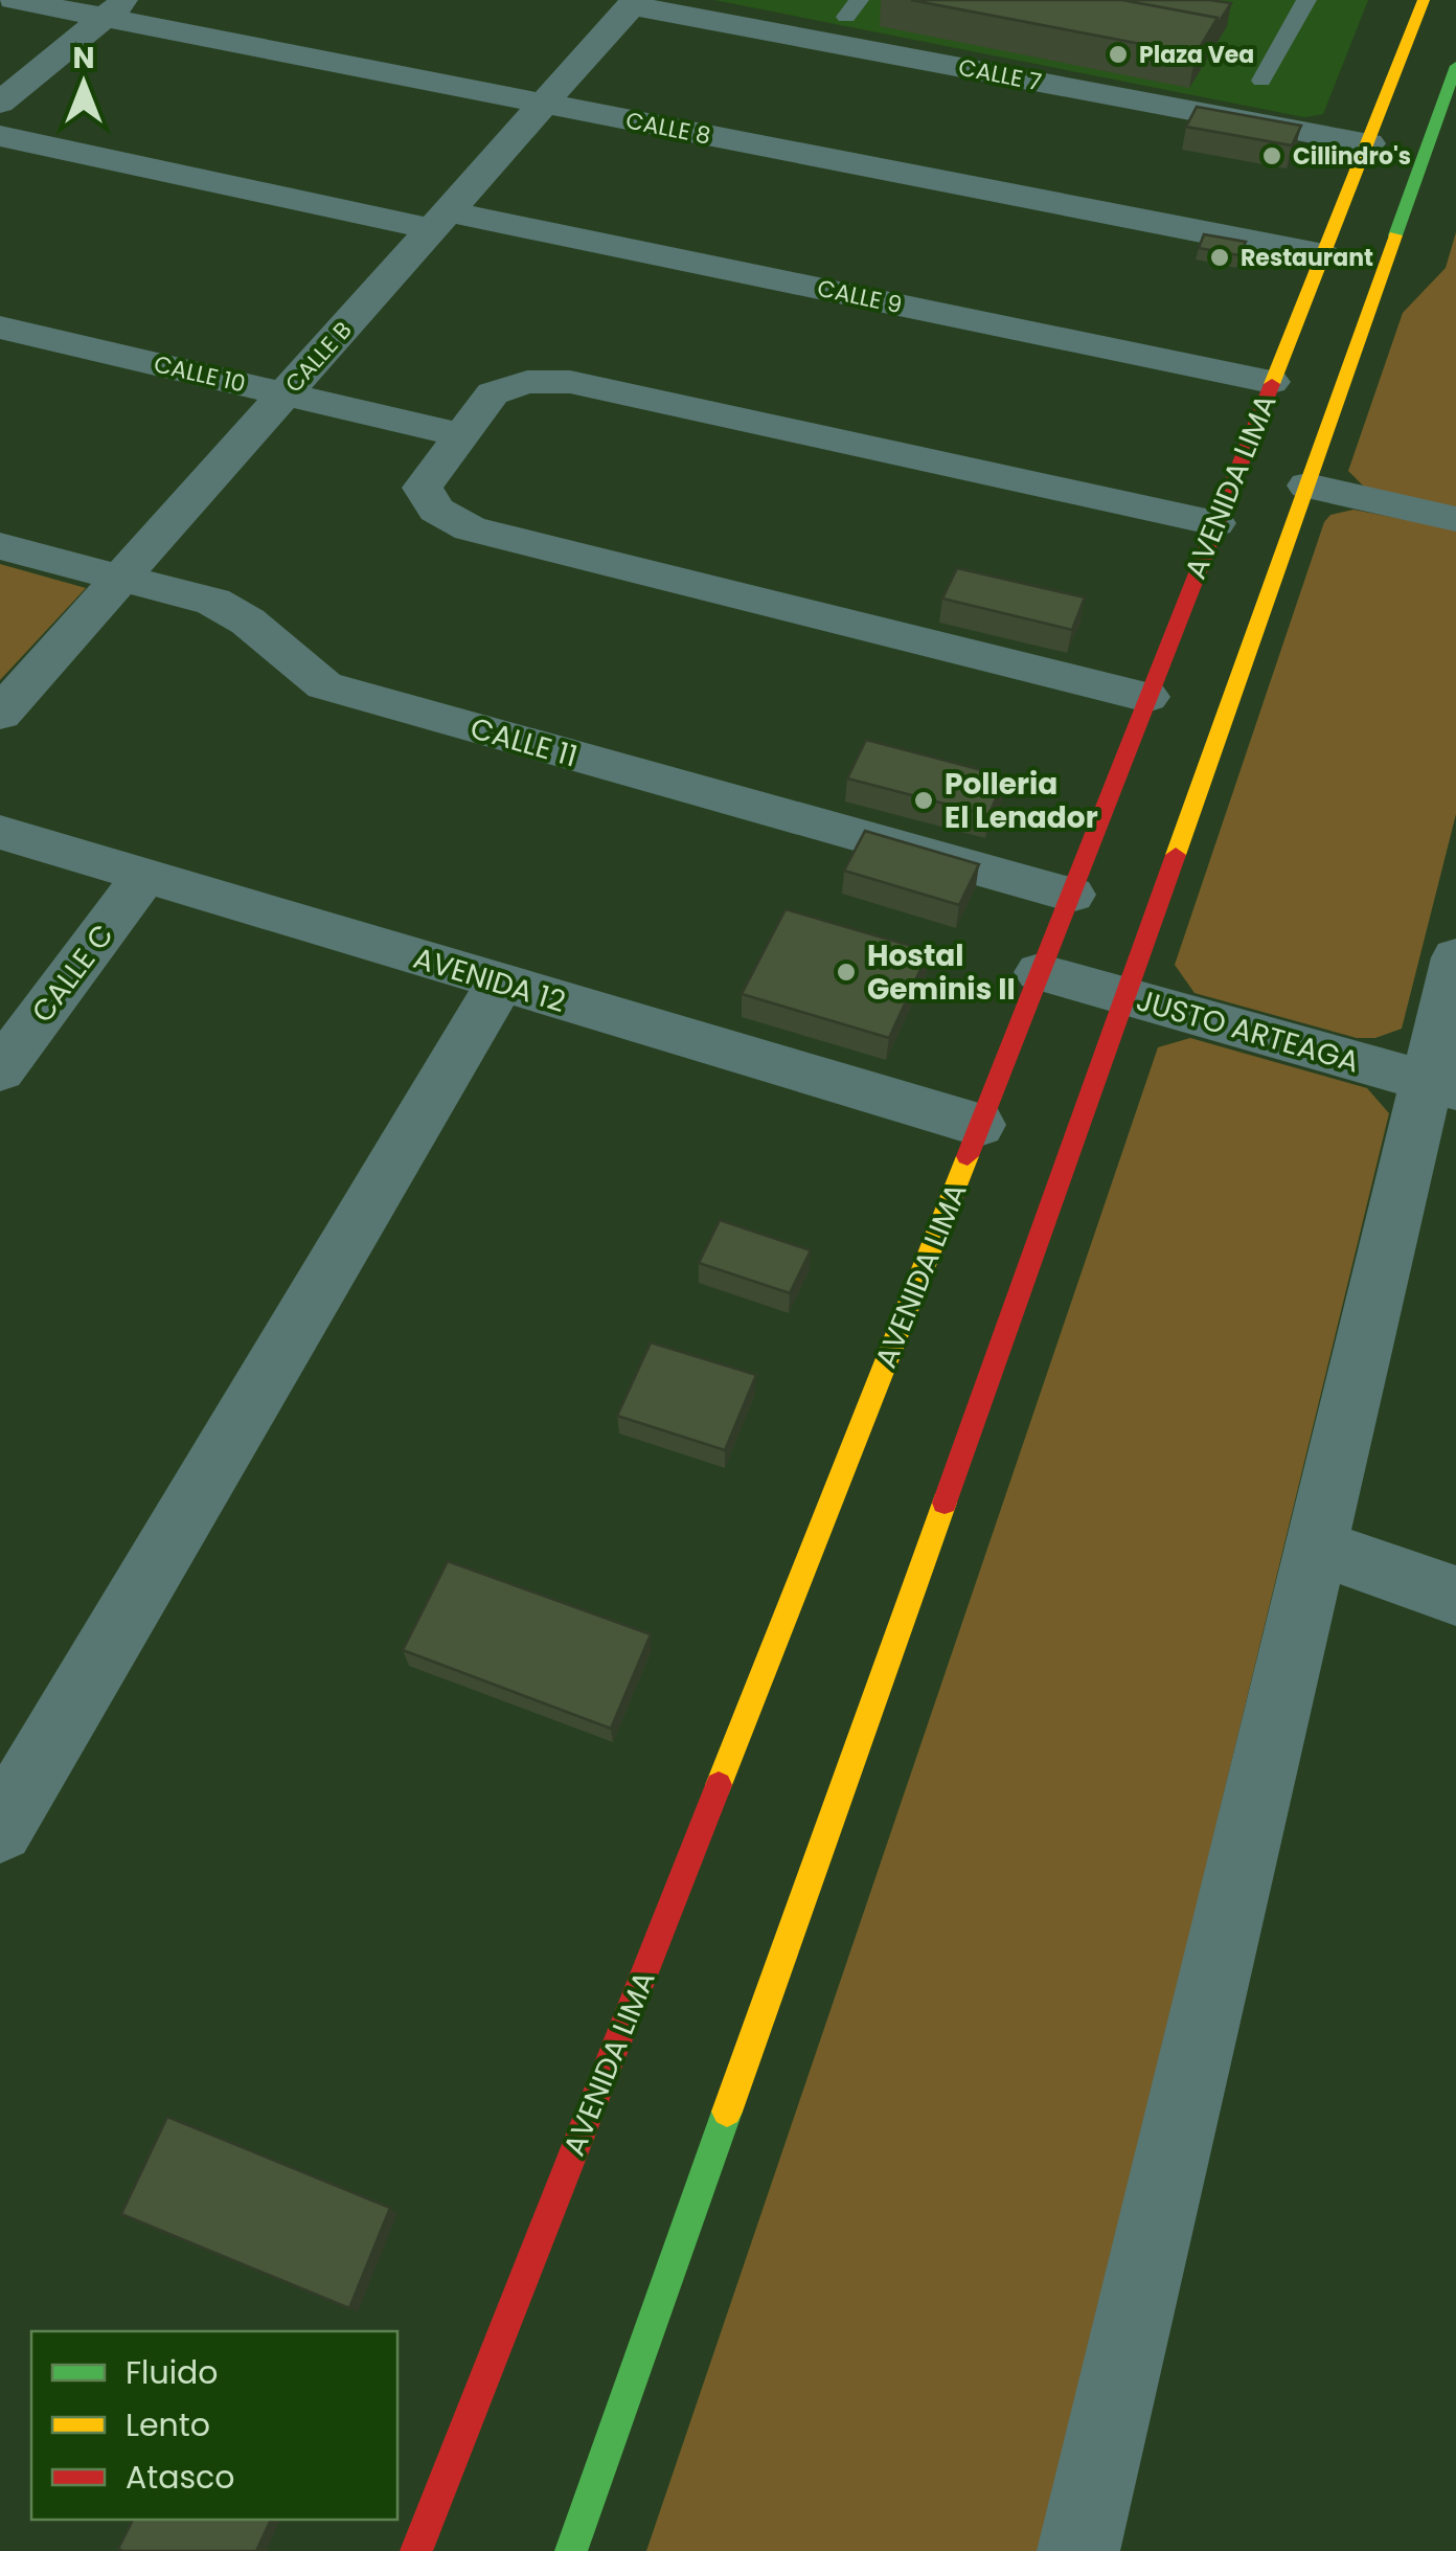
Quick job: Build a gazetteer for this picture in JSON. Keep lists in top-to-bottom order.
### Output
{
  "streets": {
    "main road": ["AVENIDA LIMA"],
    "street": [
      "CALLE 7",
      "CALLE 8",
      "CALLE 9",
      "CALLE B",
      "CALLE 10",
      "CALLE 11",
      "CALLE C",
      "AVENIDA 12",
      "JUSTO ARTEAGA"
    ]
  },
  "crossings": [
    ["CALLE 7", "CALLE B"],
    ["CALLE 7", "AVENIDA LIMA"],
    ["CALLE 8", "CALLE B"],
    ["CALLE 8", "AVENIDA LIMA"],
    ["CALLE 9", "CALLE B"],
    ["CALLE 9", "AVENIDA LIMA"],
    ["CALLE B", "CALLE 10"],
    ["CALLE B", "CALLE 11"],
    ["AVENIDA LIMA", "CALLE 11"],
    ["AVENIDA LIMA", "AVENIDA 12"],
    ["AVENIDA LIMA", "JUSTO ARTEAGA"],
    ["CALLE C", "AVENIDA 12"]
  ],
  "places": [
    "Plaza Vea",
    "Cillindro's",
    "Restaurant",
    "Polleria El Lenador",
    "Hostal Geminis II"
  ],
  "legend": ["Fluido", "Lento", "Atasco"],
  "north": "top"
}
